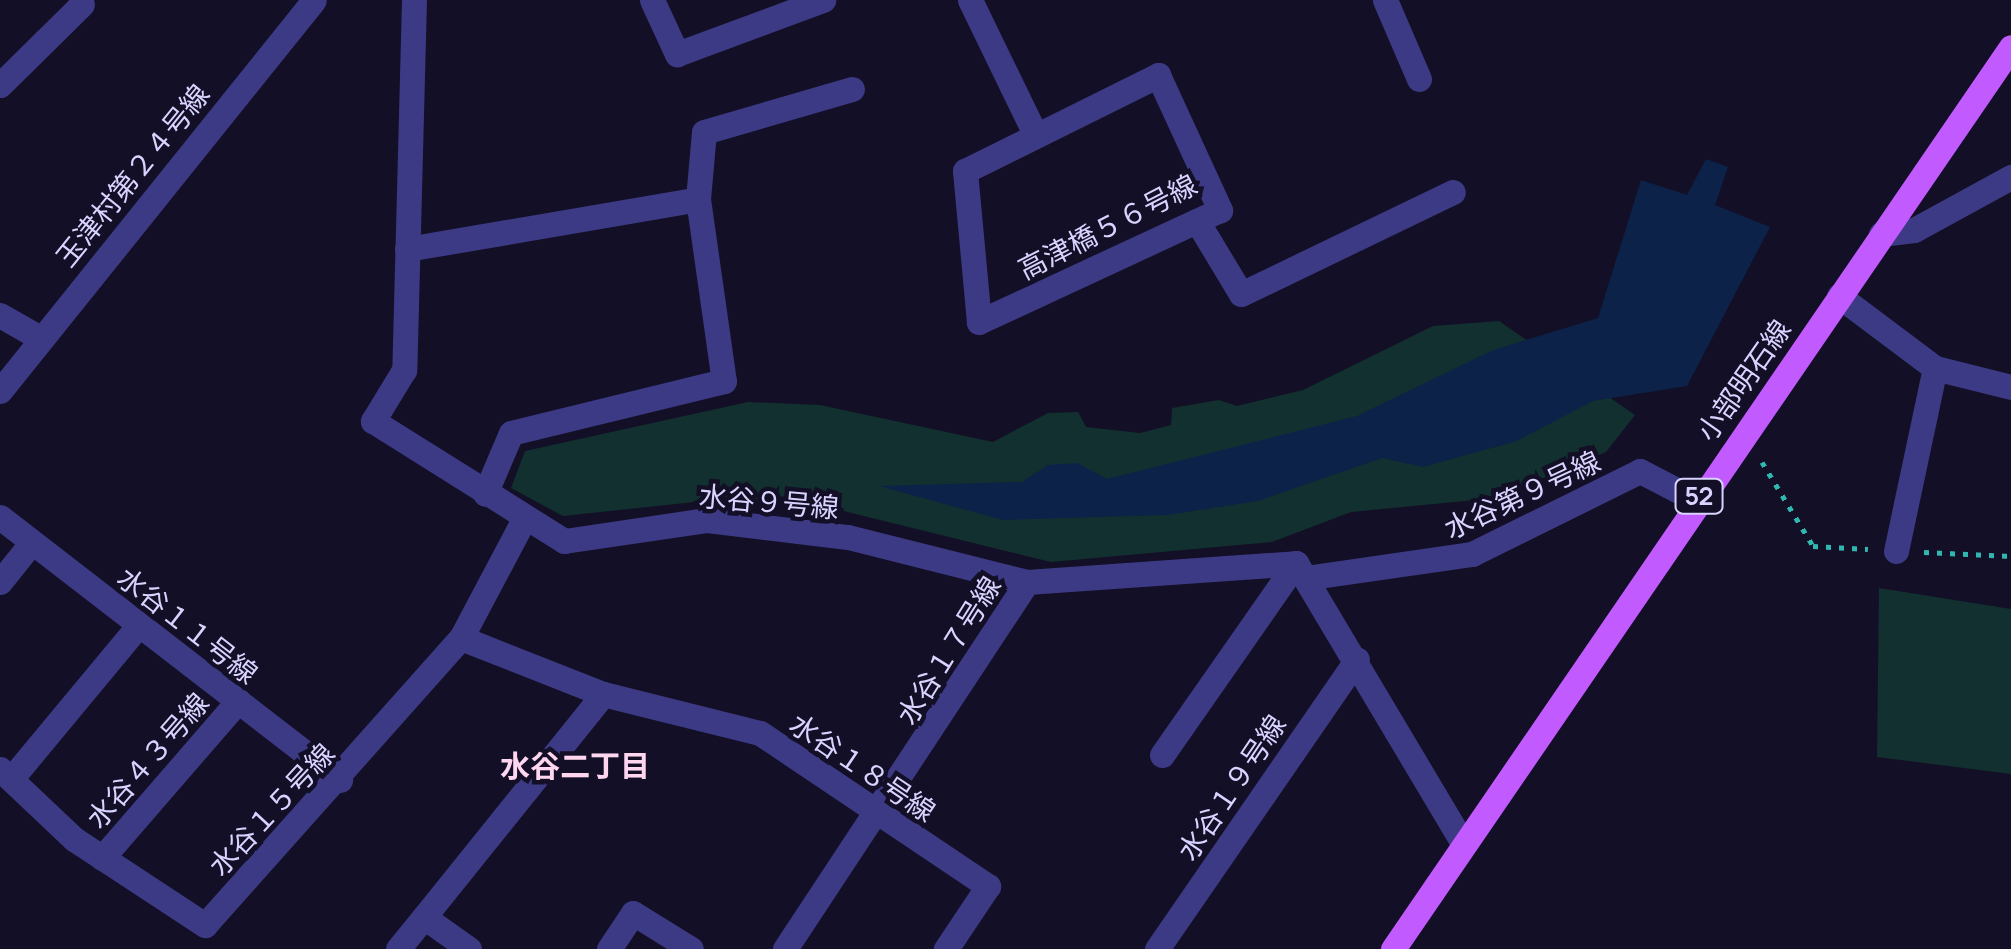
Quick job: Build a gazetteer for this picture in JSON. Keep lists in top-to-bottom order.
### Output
{
  "streets": {
    "main road": ["小部明石線", "52"],
    "street": [
      "玉津村第２４号線",
      "高津橋５６号線",
      "水谷第９号線",
      "水谷９号線",
      "水谷１１号線",
      "水谷１７号線",
      "水谷４３号線",
      "水谷１８号線",
      "水谷１９号線",
      "水谷１５号線"
    ]
  },
  "crossings": [
    ["小部明石線", "水谷第９号線"],
    ["水谷第９号線", "水谷９号線"],
    ["水谷９号線", "水谷１７号線"],
    ["水谷９号線", "水谷１５号線"],
    ["水谷１１号線", "水谷４３号線"],
    ["水谷１１号線", "水谷１５号線"],
    ["水谷１７号線", "水谷１８号線"],
    ["水谷４３号線", "水谷１５号線"],
    ["水谷１８号線", "水谷１５号線"]
  ],
  "districts": ["水谷二丁目"]
}
